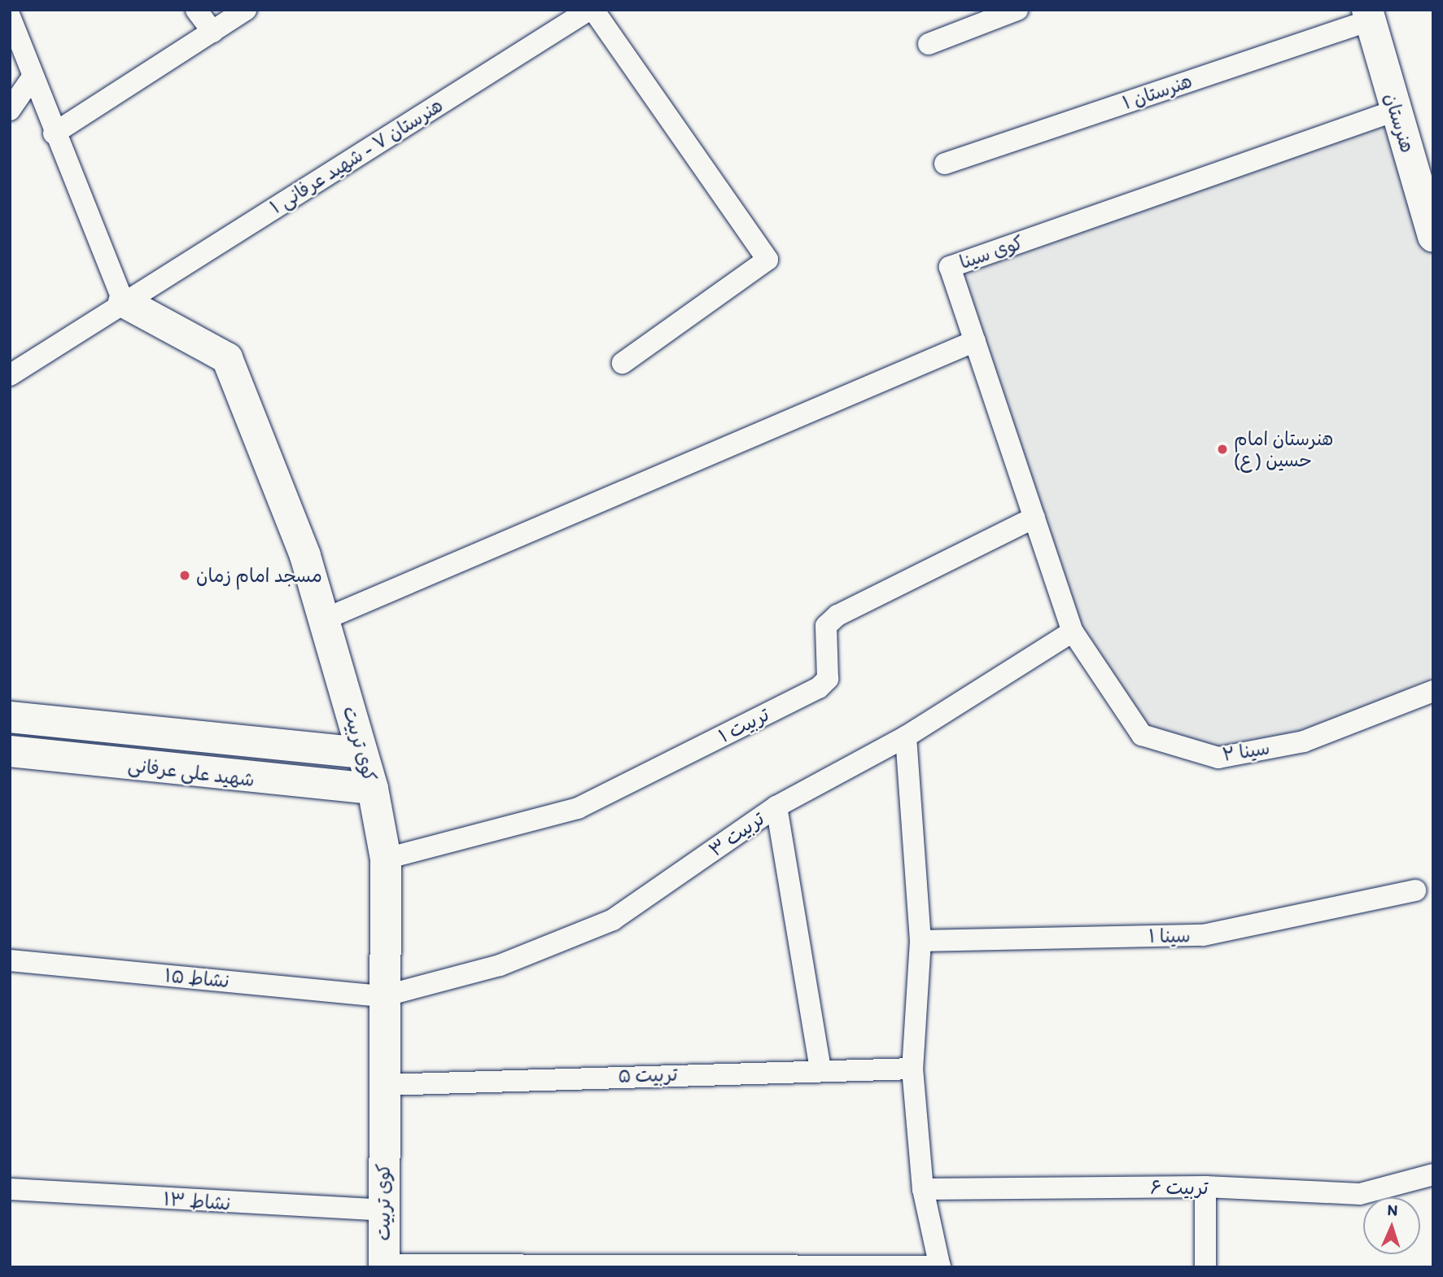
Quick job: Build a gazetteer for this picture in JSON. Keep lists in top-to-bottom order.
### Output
{
  "streets": {
    "street": [
      "هنرستان ۱",
      "هنرستان",
      "هنرستان ۷ - شهید عرفانی ۱",
      "کوی سینا",
      "تربیت ۱",
      "کوی تربیت",
      "سینا ۲",
      "شهید علی عرفانی",
      "تربیت ۳",
      "سینا ۱",
      "نشاط ۱۵",
      "تربیت ۵",
      "تربیت ۶",
      "نشاط ۱۳"
    ]
  },
  "crossings": [
    ["هنرستان ۱", "هنرستان"],
    ["هنرستان", "کوی سینا"],
    ["هنرستان ۷ - شهید عرفانی ۱", "کوی تربیت"],
    ["کوی سینا", "تربیت ۱"],
    ["کوی سینا", "سینا ۲"],
    ["کوی سینا", "تربیت ۳"],
    ["تربیت ۱", "کوی تربیت"],
    ["کوی تربیت", "شهید علی عرفانی"],
    ["کوی تربیت", "تربیت ۳"],
    ["کوی تربیت", "نشاط ۱۵"],
    ["کوی تربیت", "تربیت ۵"],
    ["کوی تربیت", "نشاط ۱۳"],
    ["سینا ۲", "تربیت ۳"],
    ["تربیت ۳", "نشاط ۱۵"]
  ],
  "places": ["هنرستان امام حسین ( ع)", "مسجد امام زمان"],
  "north": "top"
}
